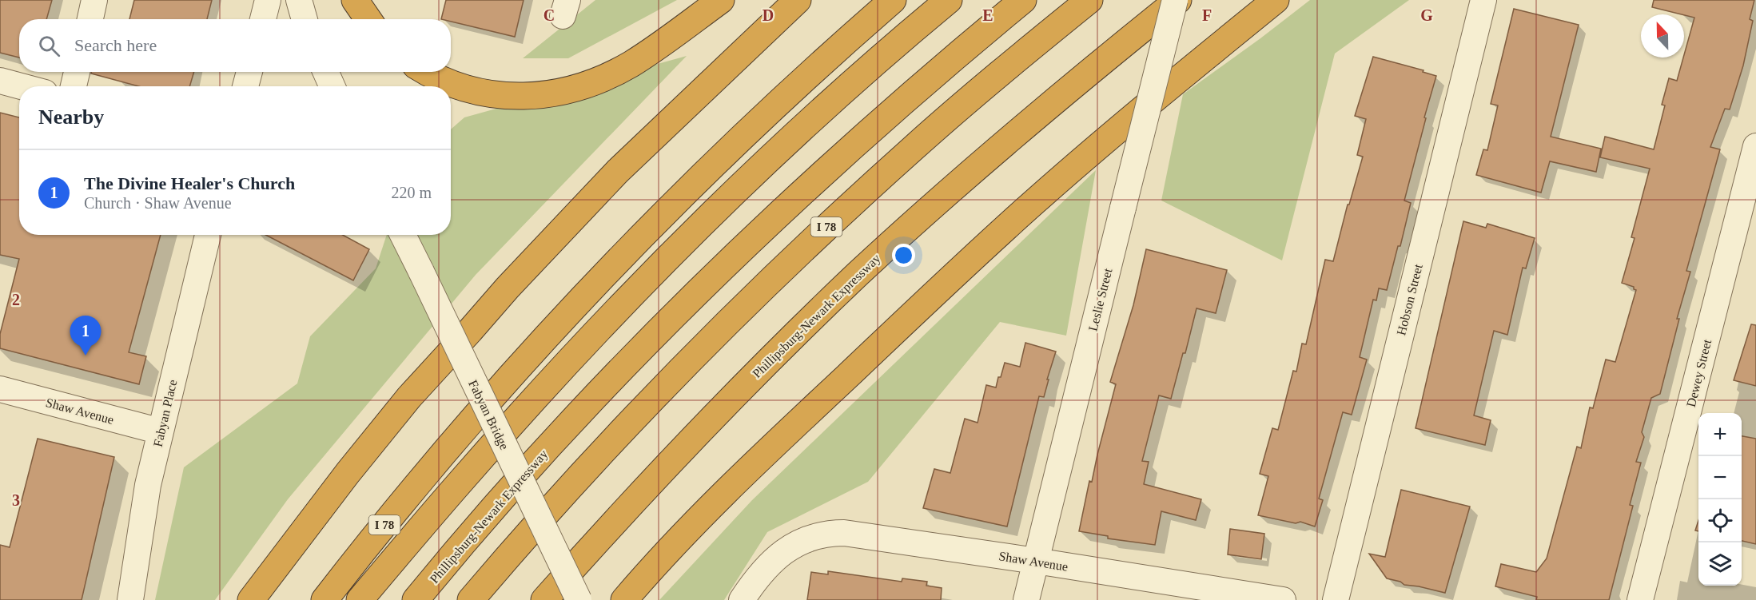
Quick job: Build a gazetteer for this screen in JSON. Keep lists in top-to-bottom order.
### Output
{
  "streets": {
    "highway": ["I 78", "Phillipsburg-Newark Expressway"],
    "street": [
      "Leslie Street",
      "Hobson Street",
      "Dewey Street",
      "Shaw Avenue",
      "Fabyan Place",
      "Fabyan Bridge"
    ]
  },
  "crossings": [
    ["Leslie Street", "Phillipsburg-Newark Expressway"],
    ["Leslie Street", "Shaw Avenue"],
    ["Shaw Avenue", "Fabyan Place"]
  ],
  "north": "top",
  "page": {
    "search": "Search here",
    "heading": "Nearby",
    "list": [
      {
        "mark": "1",
        "name": "The Divine Healer's Church",
        "note": "Church · Shaw Avenue",
        "value": "220 m"
      }
    ],
    "pins": "1",
    "map_buttons": ["+", "−"]
  },
  "grid": {
    "columns": [
      "C",
      "D",
      "E",
      "F",
      "G"
    ],
    "rows": ["2", "3"]
  }
}
